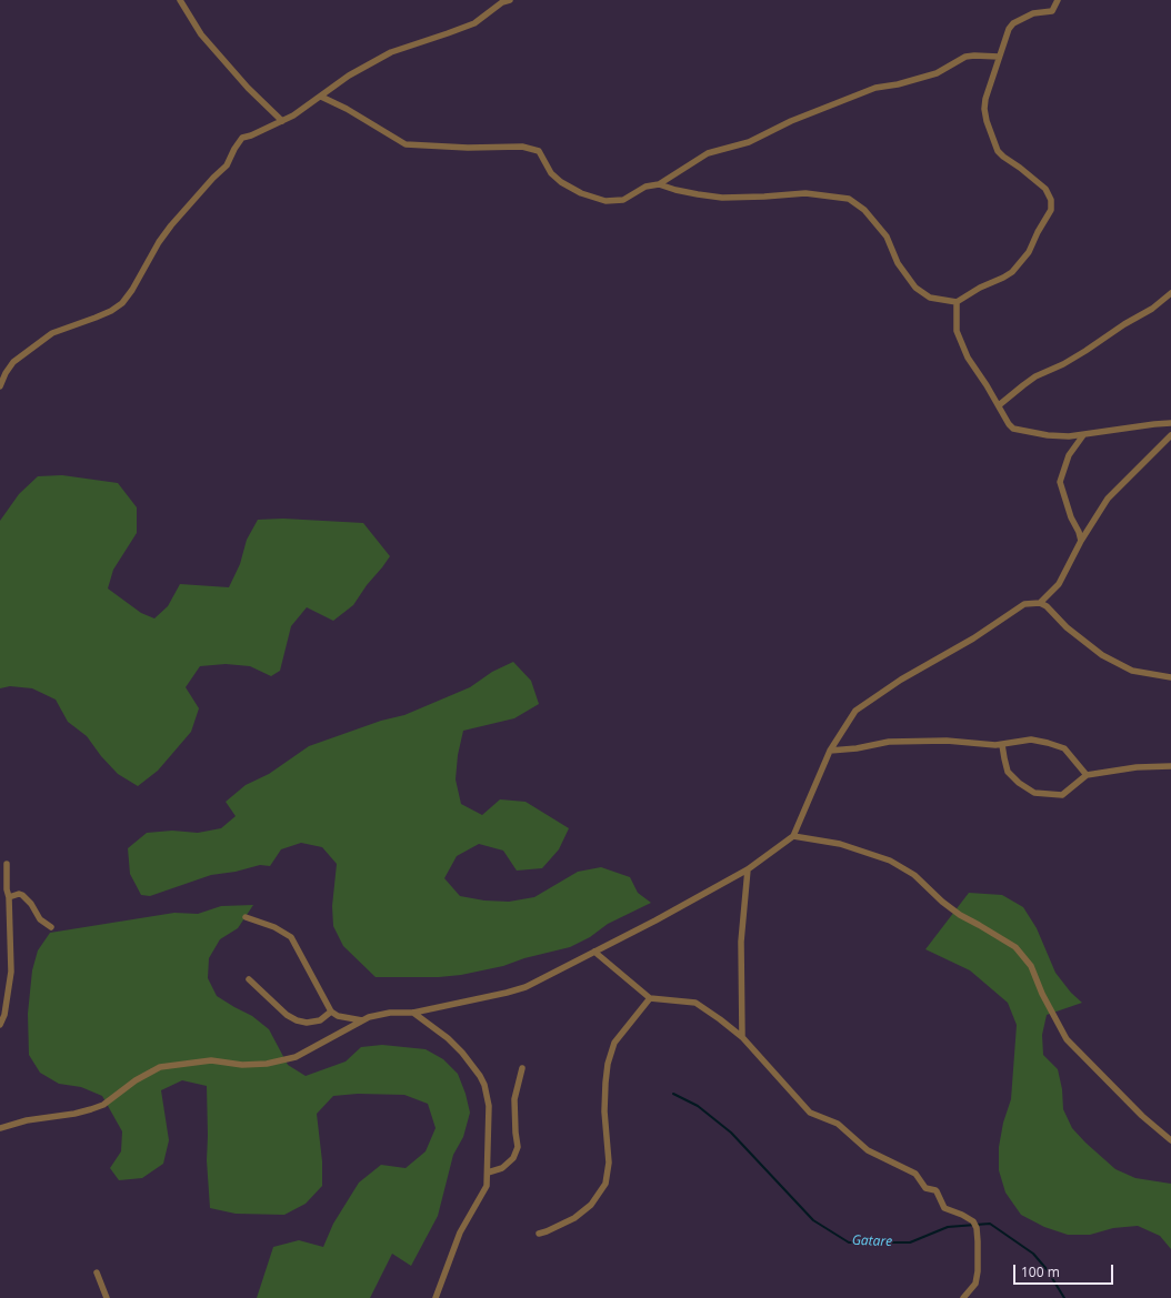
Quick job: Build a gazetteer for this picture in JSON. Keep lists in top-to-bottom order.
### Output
{
  "water": ["Gatare"],
  "scale_bar": "100 m"
}
